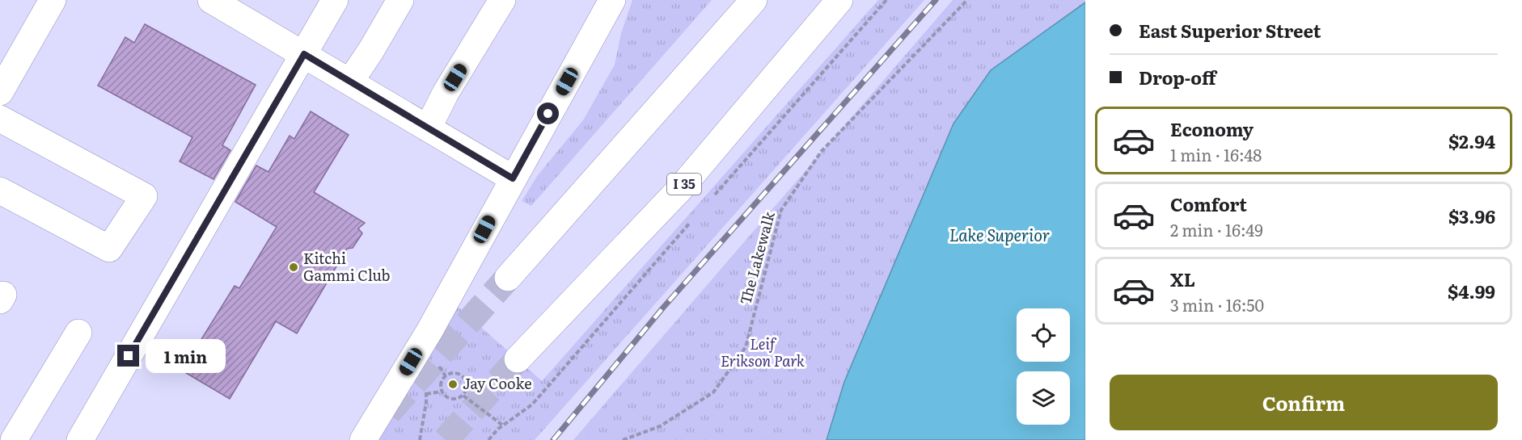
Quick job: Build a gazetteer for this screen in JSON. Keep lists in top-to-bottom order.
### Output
{
  "streets": {
    "main road": ["I 35"],
    "path": ["The Lakewalk"]
  },
  "water": ["Lake Superior"],
  "parks": ["Leif Erikson Park"],
  "places": ["Kitchi Gammi Club", "Jay Cooke"],
  "page": {
    "banner": ["East Superior Street", "Drop-off"],
    "list": [
      {
        "name": "Economy",
        "note": "1 min · 16:48",
        "value": "$2.94"
      },
      {
        "name": "Comfort",
        "note": "2 min · 16:49",
        "value": "$3.96"
      },
      {
        "name": "XL",
        "note": "3 min · 16:50",
        "value": "$4.99"
      }
    ],
    "bubble": "1 min",
    "buttons": "Confirm"
  }
}
